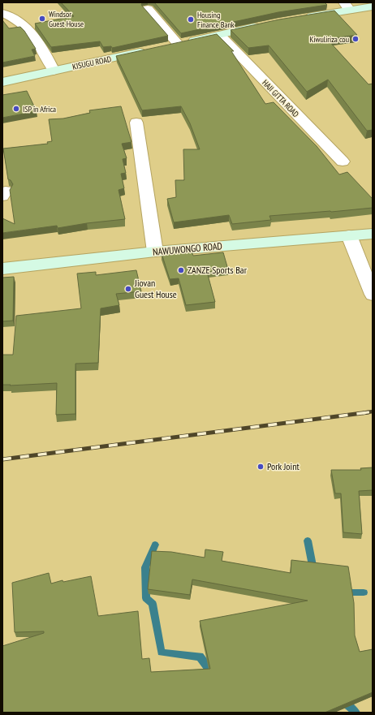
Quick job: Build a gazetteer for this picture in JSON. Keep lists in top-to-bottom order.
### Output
{
  "streets": {
    "street": ["KISUGU ROAD", "HAJI GITTA ROAD", "NAWUWONGO ROAD"]
  },
  "places": [
    "Windsor Guest House",
    "Housing Finance Bank",
    "Kiwuliriza cou",
    "ISP in Africa",
    "ZANZE Sports Bar",
    "Jiovan Guest House",
    "Pork Joint"
  ]
}
